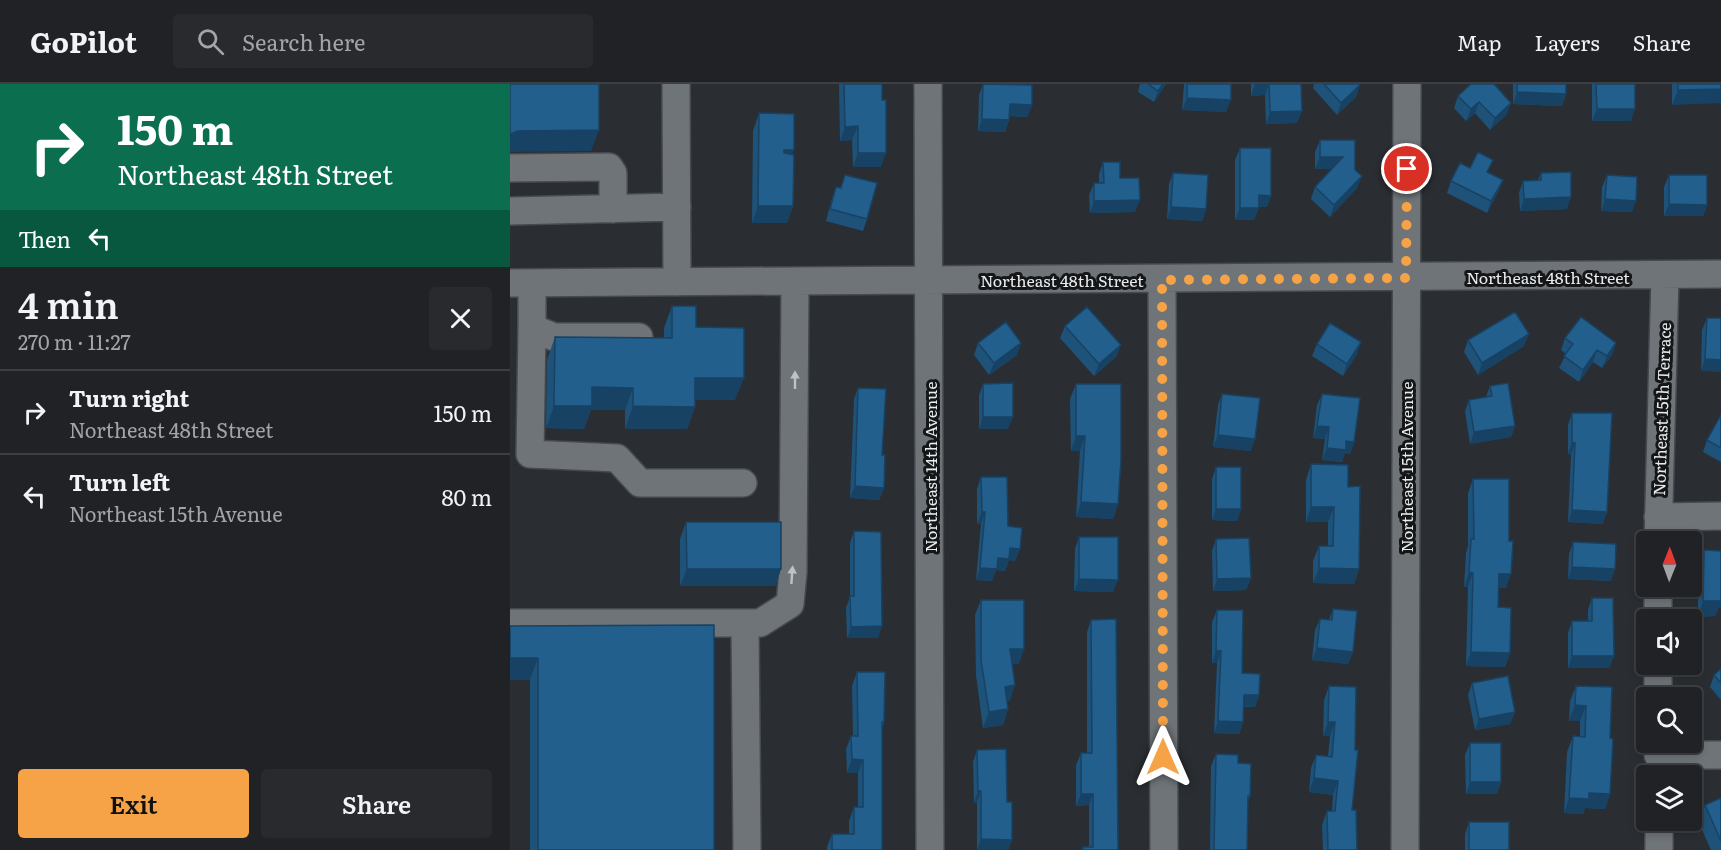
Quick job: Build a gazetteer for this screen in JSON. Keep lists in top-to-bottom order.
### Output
{
  "streets": {
    "street": [
      "Northeast 48th Street",
      "Northeast 15th Terrace",
      "Northeast 14th Avenue",
      "Northeast 15th Avenue"
    ]
  },
  "crossings": [
    ["Northeast 48th Street", "Northeast 15th Terrace"],
    ["Northeast 48th Street", "Northeast 14th Avenue"],
    ["Northeast 48th Street", "Northeast 15th Avenue"]
  ],
  "north": "top",
  "page": {
    "header": "GoPilot",
    "search": "Search here",
    "nav": ["Map", "Layers", "Share"],
    "turn": ["150 m", "Northeast 48th Street"],
    "then": "Then",
    "heading": ["4 min", "270 m · 11:27"],
    "list": [
      {
        "name": "Turn right",
        "note": "Northeast 48th Street",
        "value": "150 m"
      },
      {
        "name": "Turn left",
        "note": "Northeast 15th Avenue",
        "value": "80 m"
      }
    ],
    "buttons": ["Exit", "Share"]
  }
}
